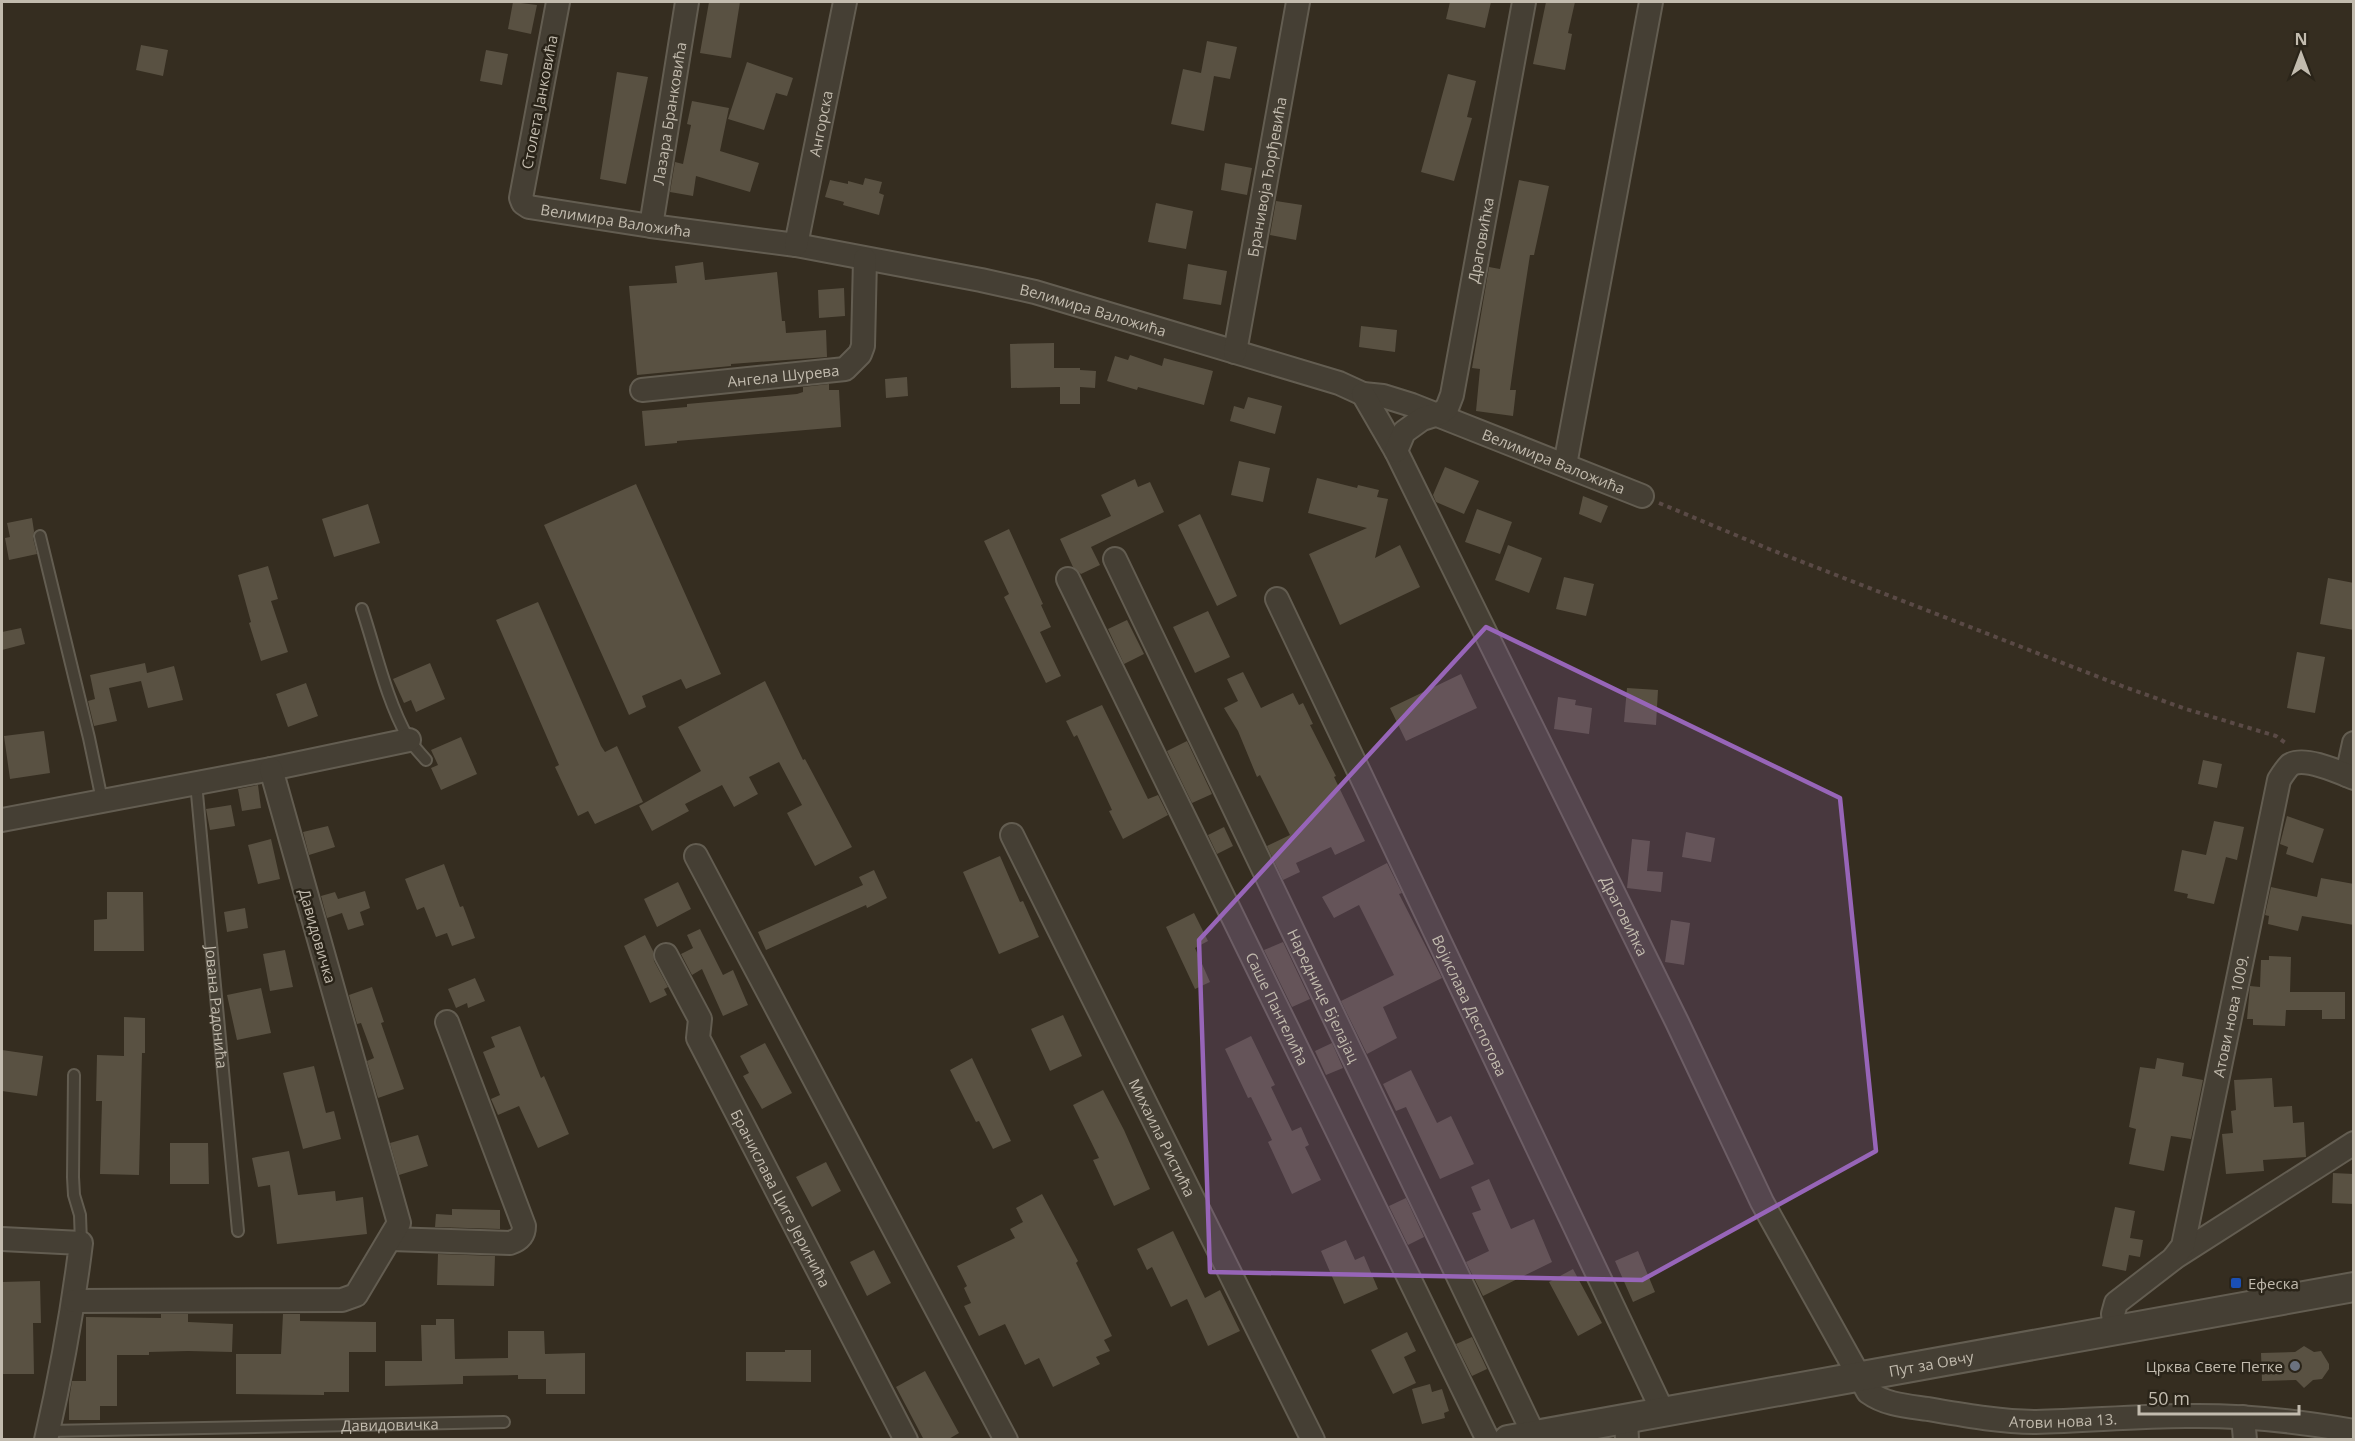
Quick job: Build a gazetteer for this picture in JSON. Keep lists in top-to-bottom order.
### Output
{
  "streets": {
    "street": [
      "Столета Јанковића",
      "Лазара Бранковића",
      "Ангорска",
      "Бранивоја Ђорђевића",
      "Велимира Валожића",
      "Драговићка",
      "Ангела Шурева",
      "Давидовичка",
      "Нареднице Бјелајац",
      "Војислава Деспотова",
      "Саше Пантелића",
      "Атови нова 1009.",
      "Михаила Ристића",
      "Бранислава Циге Јеринића",
      "Пут за Овчу",
      "Атови нова 13."
    ],
    "lane": ["Јована Радонића"]
  },
  "crossings": [
    ["Столета Јанковића", "Велимира Валожића"],
    ["Лазара Бранковића", "Велимира Валожића"],
    ["Ангорска", "Велимира Валожића"],
    ["Бранивоја Ђорђевића", "Велимира Валожића"],
    ["Велимира Валожића", "Драговићка"],
    ["Велимира Валожића", "Ангела Шурева"],
    ["Драговићка", "Пут за Овчу"],
    ["Драговићка", "Атови нова 13."],
    ["Нареднице Бјелајац", "Пут за Овчу"],
    ["Војислава Деспотова", "Пут за Овчу"],
    ["Атови нова 1009.", "Пут за Овчу"],
    ["Пут за Овчу", "Атови нова 13."]
  ],
  "places": {
    "transit": ["Ефеска"],
    "other": ["Црква Свете Петке"]
  },
  "scale_bar": "50 m",
  "north": "top"
}
